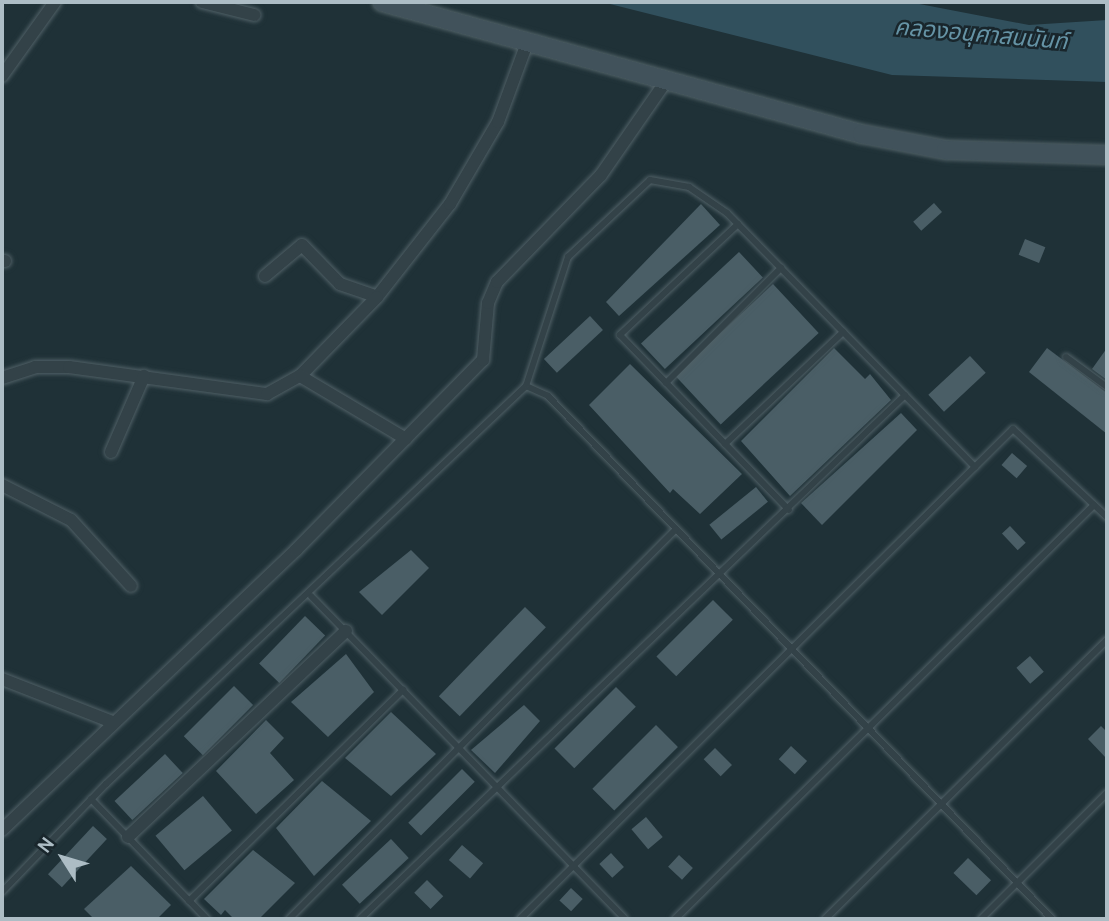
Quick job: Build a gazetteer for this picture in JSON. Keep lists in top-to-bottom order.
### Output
{
  "water": ["คลองอนุศาสนนันท์"],
  "north": "top left"
}
